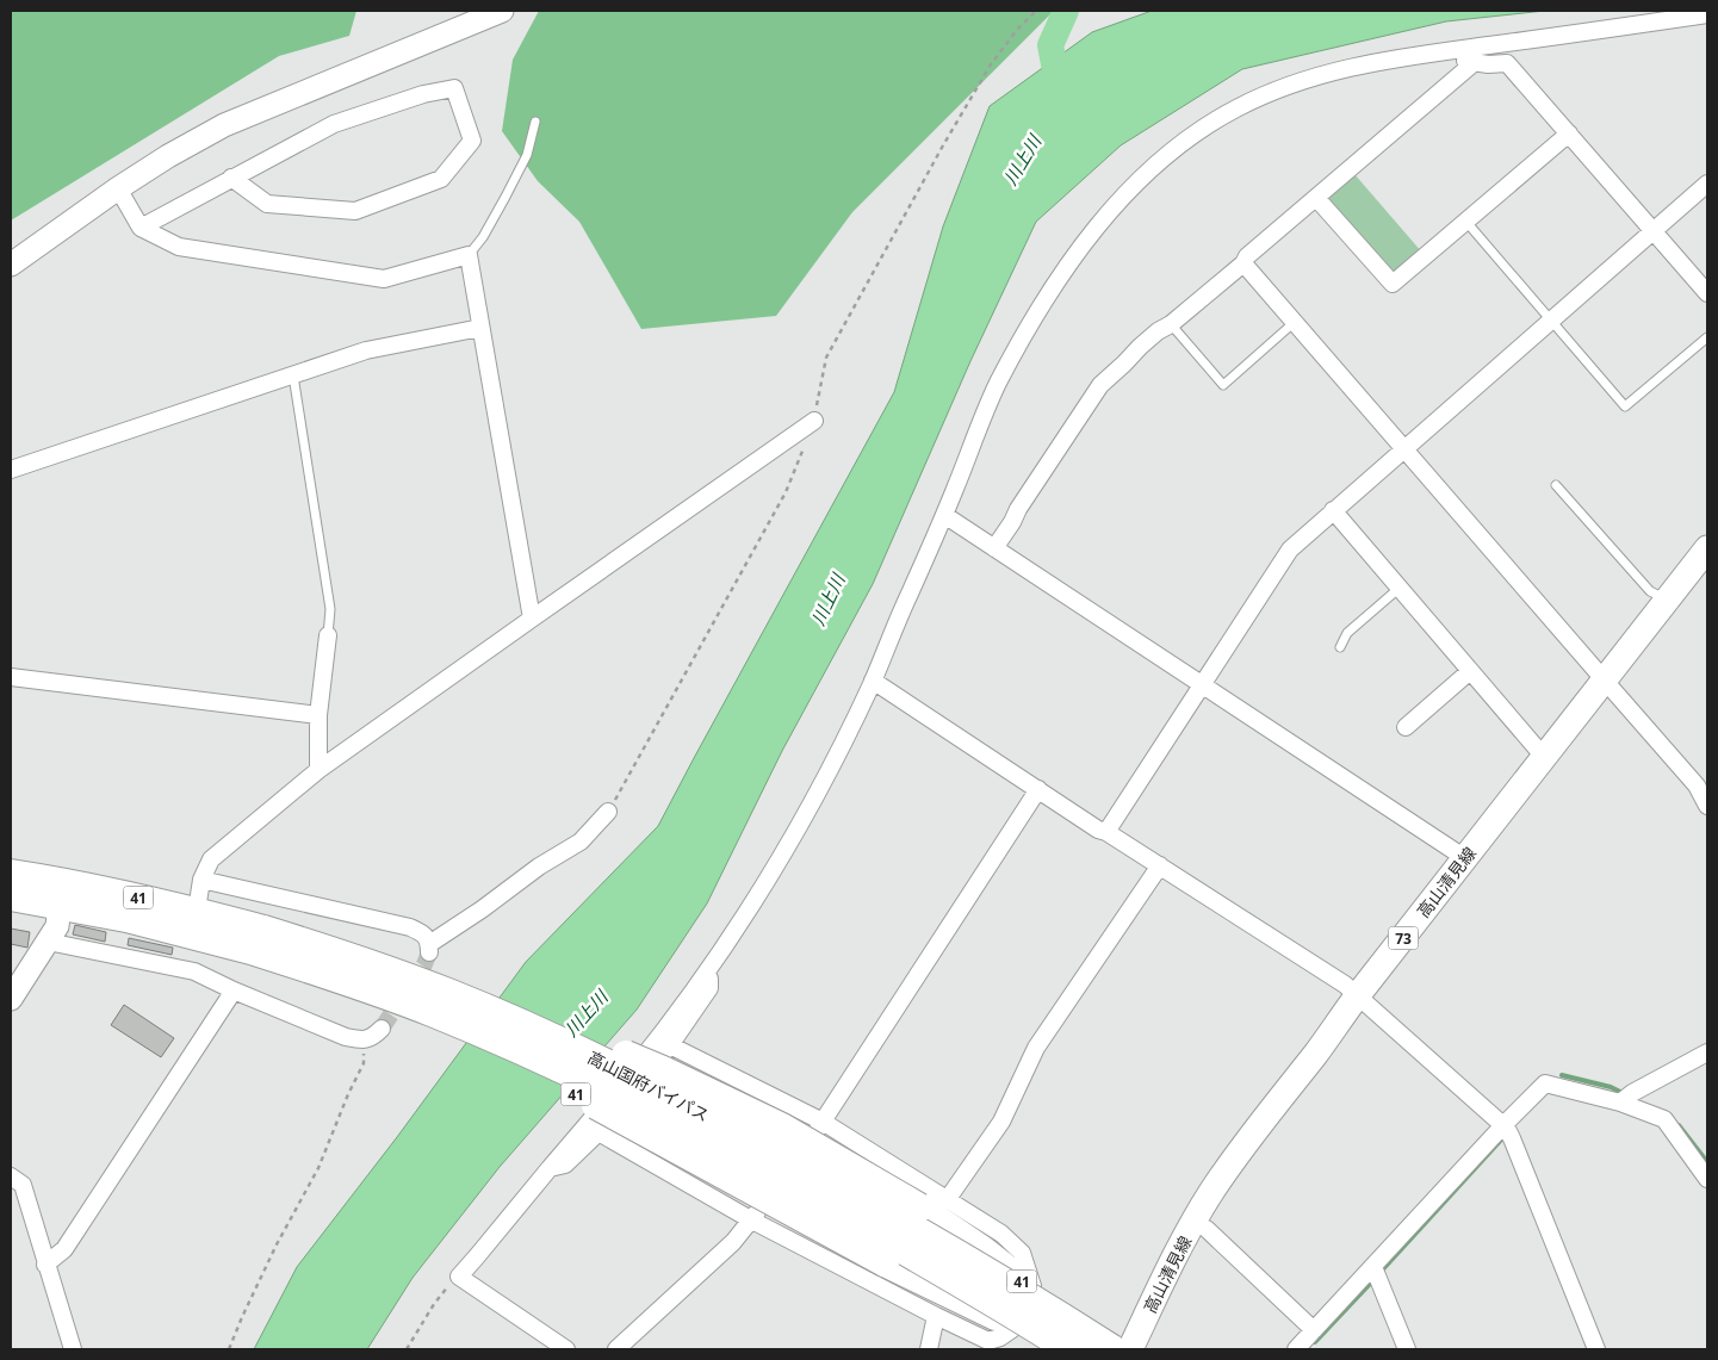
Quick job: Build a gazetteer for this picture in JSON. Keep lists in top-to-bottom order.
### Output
{
  "streets": {
    "highway": ["41", "高山国府バイパス"],
    "main road": ["高山清見線", "73"]
  },
  "crossings": [
    ["高山清見線", "41"],
    ["41", "高山国府バイパス"]
  ],
  "water": ["川上川"]
}
